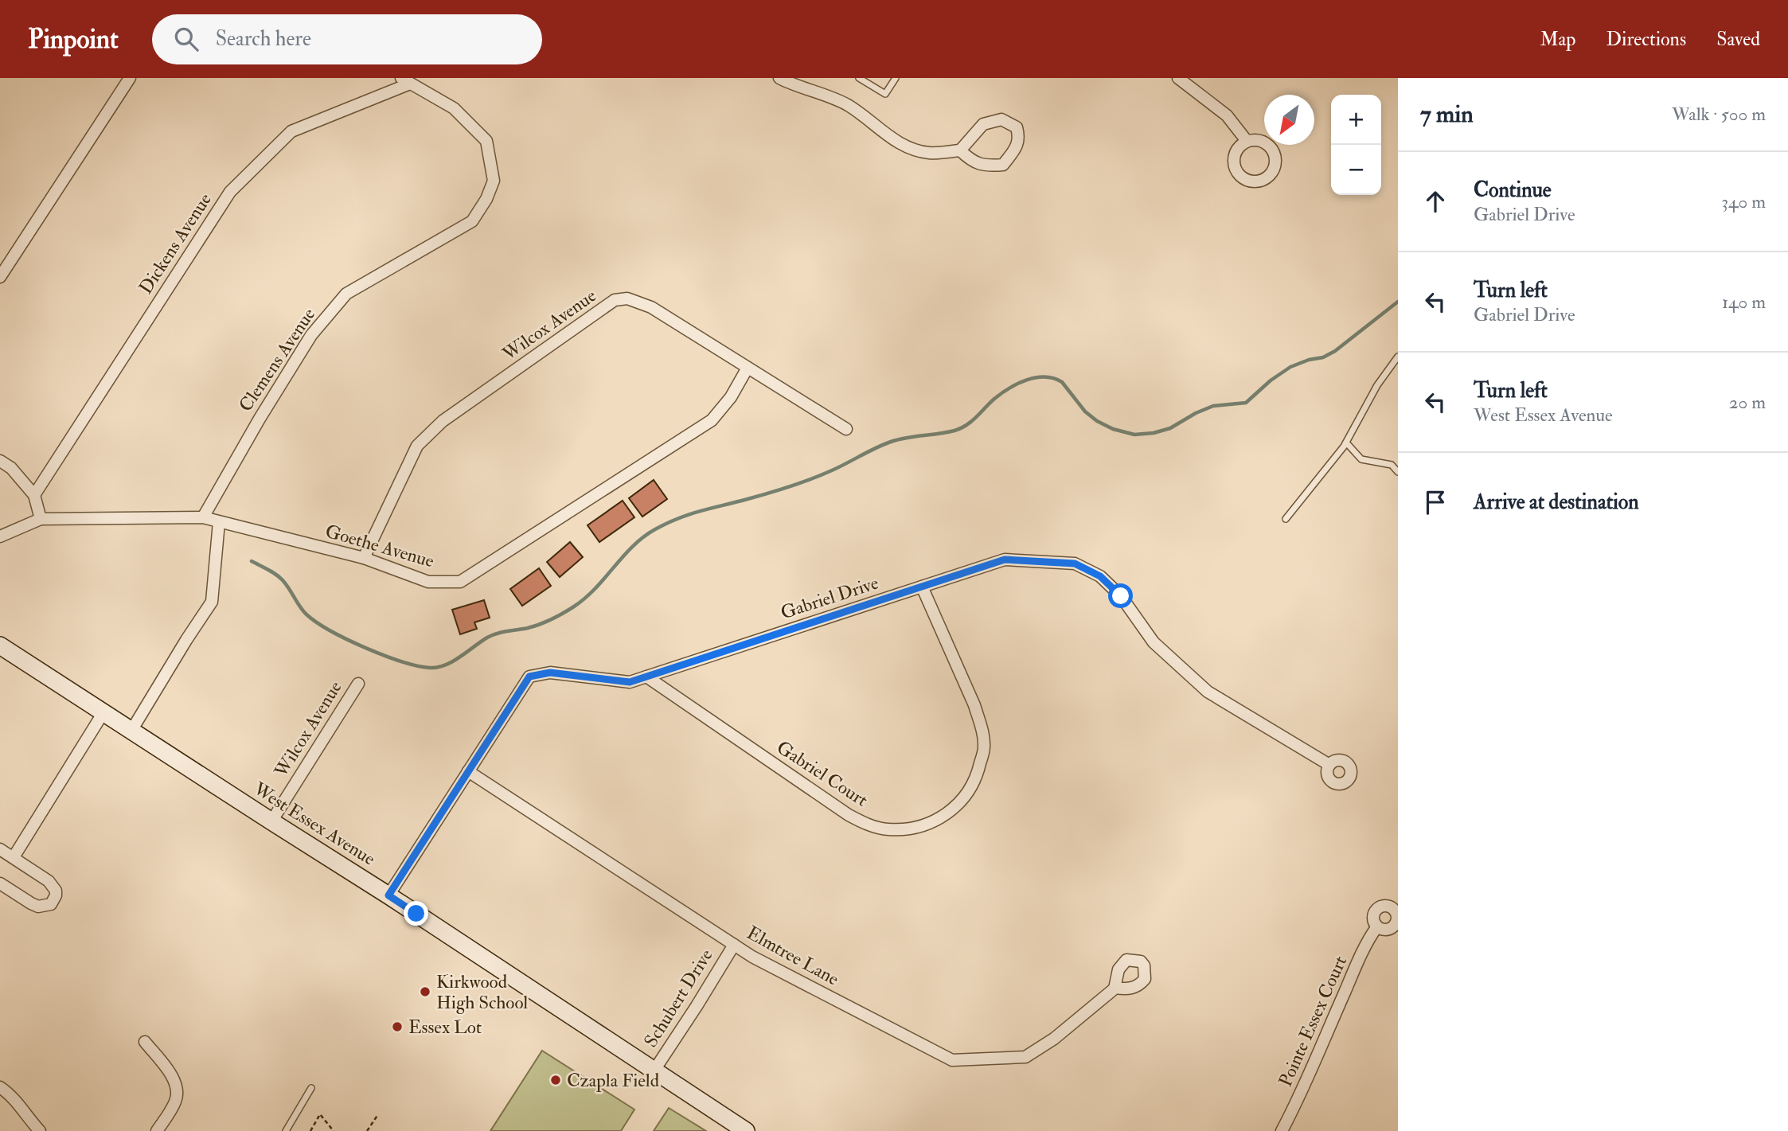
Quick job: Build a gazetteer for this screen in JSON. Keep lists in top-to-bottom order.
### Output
{
  "streets": {
    "street": [
      "Dickens Avenue",
      "Wilcox Avenue",
      "Clemens Avenue",
      "Goethe Avenue",
      "Gabriel Drive",
      "Gabriel Court",
      "West Essex Avenue",
      "Elmtree Lane",
      "Schubert Drive",
      "Pointe Essex Court"
    ]
  },
  "crossings": [
    ["Dickens Avenue", "Clemens Avenue"],
    ["Wilcox Avenue", "Goethe Avenue"],
    ["Wilcox Avenue", "West Essex Avenue"],
    ["Clemens Avenue", "Goethe Avenue"],
    ["Gabriel Drive", "Gabriel Court"],
    ["Gabriel Drive", "West Essex Avenue"],
    ["Gabriel Drive", "Elmtree Lane"],
    ["West Essex Avenue", "Schubert Drive"],
    ["Elmtree Lane", "Schubert Drive"]
  ],
  "places": ["Kirkwood High School", "Essex Lot", "Czapla Field"],
  "north": "bottom left",
  "page": {
    "header": "Pinpoint",
    "search": "Search here",
    "nav": ["Map", "Directions", "Saved"],
    "heading": ["7 min", "Walk · 500 m"],
    "map_buttons": ["+", "−"],
    "list": [
      ["Continue", "Gabriel Drive", "340 m"],
      ["Turn left", "Gabriel Drive", "140 m"],
      ["Turn left", "West Essex Avenue", "20 m"],
      "Arrive at destination"
    ]
  }
}
